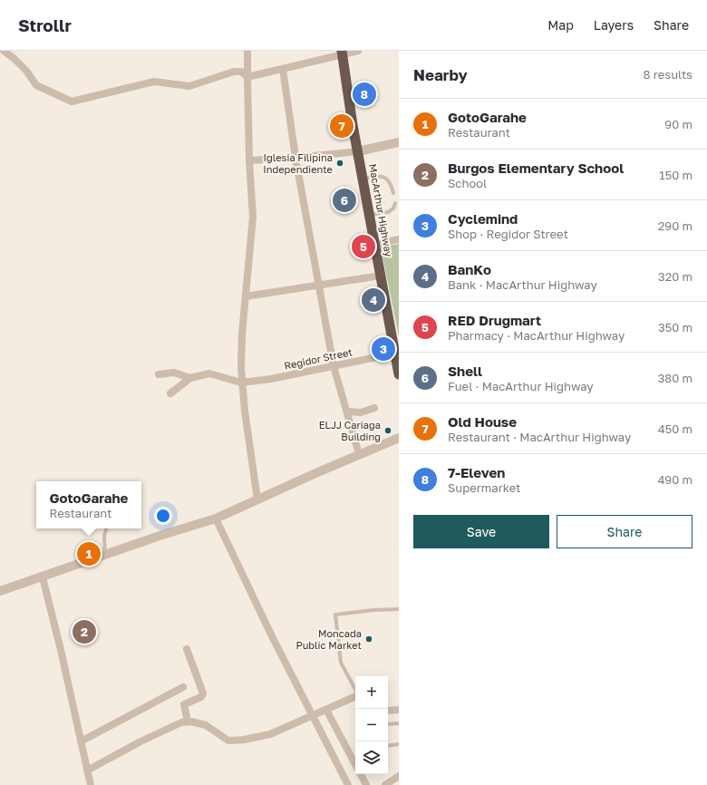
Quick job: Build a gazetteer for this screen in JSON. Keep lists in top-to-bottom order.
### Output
{
  "streets": {
    "highway": ["MacArthur Highway"],
    "street": ["Regidor Street"]
  },
  "crossings": [
    ["MacArthur Highway", "Regidor Street"]
  ],
  "places": ["Iglesia Filipina Independiente", "ELJJ Cariaga Building", "Moncada Public Market"],
  "page": {
    "header": "Strollr",
    "nav": ["Map", "Layers", "Share"],
    "heading": ["Nearby", "8 results"],
    "pins": [
      "8",
      "7",
      "6",
      "5",
      "4",
      "3",
      "1",
      "2"
    ],
    "list": [
      {
        "mark": "1",
        "name": "GotoGarahe",
        "note": "Restaurant",
        "value": "90 m"
      },
      {
        "mark": "2",
        "name": "Burgos Elementary School",
        "note": "School",
        "value": "150 m"
      },
      {
        "mark": "3",
        "name": "Cyclemind",
        "note": "Shop · Regidor Street",
        "value": "290 m"
      },
      {
        "mark": "4",
        "name": "BanKo",
        "note": "Bank · MacArthur Highway",
        "value": "320 m"
      },
      {
        "mark": "5",
        "name": "RED Drugmart",
        "note": "Pharmacy · MacArthur Highway",
        "value": "350 m"
      },
      {
        "mark": "6",
        "name": "Shell",
        "note": "Fuel · MacArthur Highway",
        "value": "380 m"
      },
      {
        "mark": "7",
        "name": "Old House",
        "note": "Restaurant · MacArthur Highway",
        "value": "450 m"
      },
      {
        "mark": "8",
        "name": "7-Eleven",
        "note": "Supermarket",
        "value": "490 m"
      }
    ],
    "popup": ["GotoGarahe", "Restaurant"],
    "buttons": ["Save", "Share"],
    "map_buttons": ["+", "−"]
  }
}
